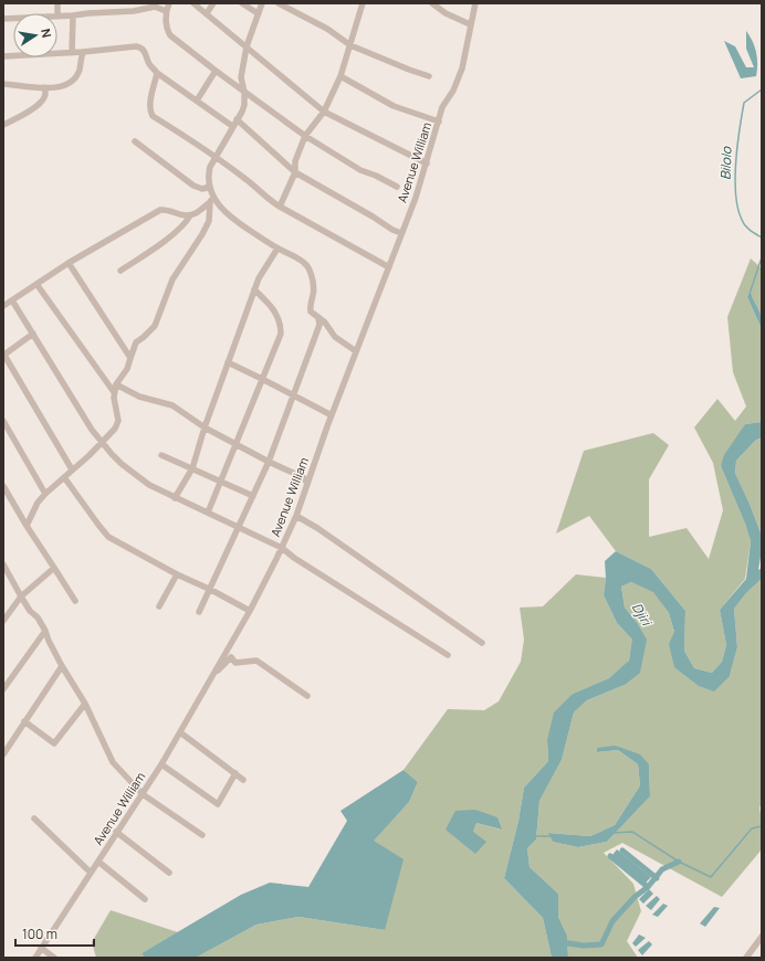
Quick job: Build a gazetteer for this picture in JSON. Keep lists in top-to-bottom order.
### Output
{
  "streets": {
    "street": ["Avenue William"]
  },
  "water": ["Bilolo", "Djiri"],
  "scale_bar": "100 m",
  "north": "right"
}
